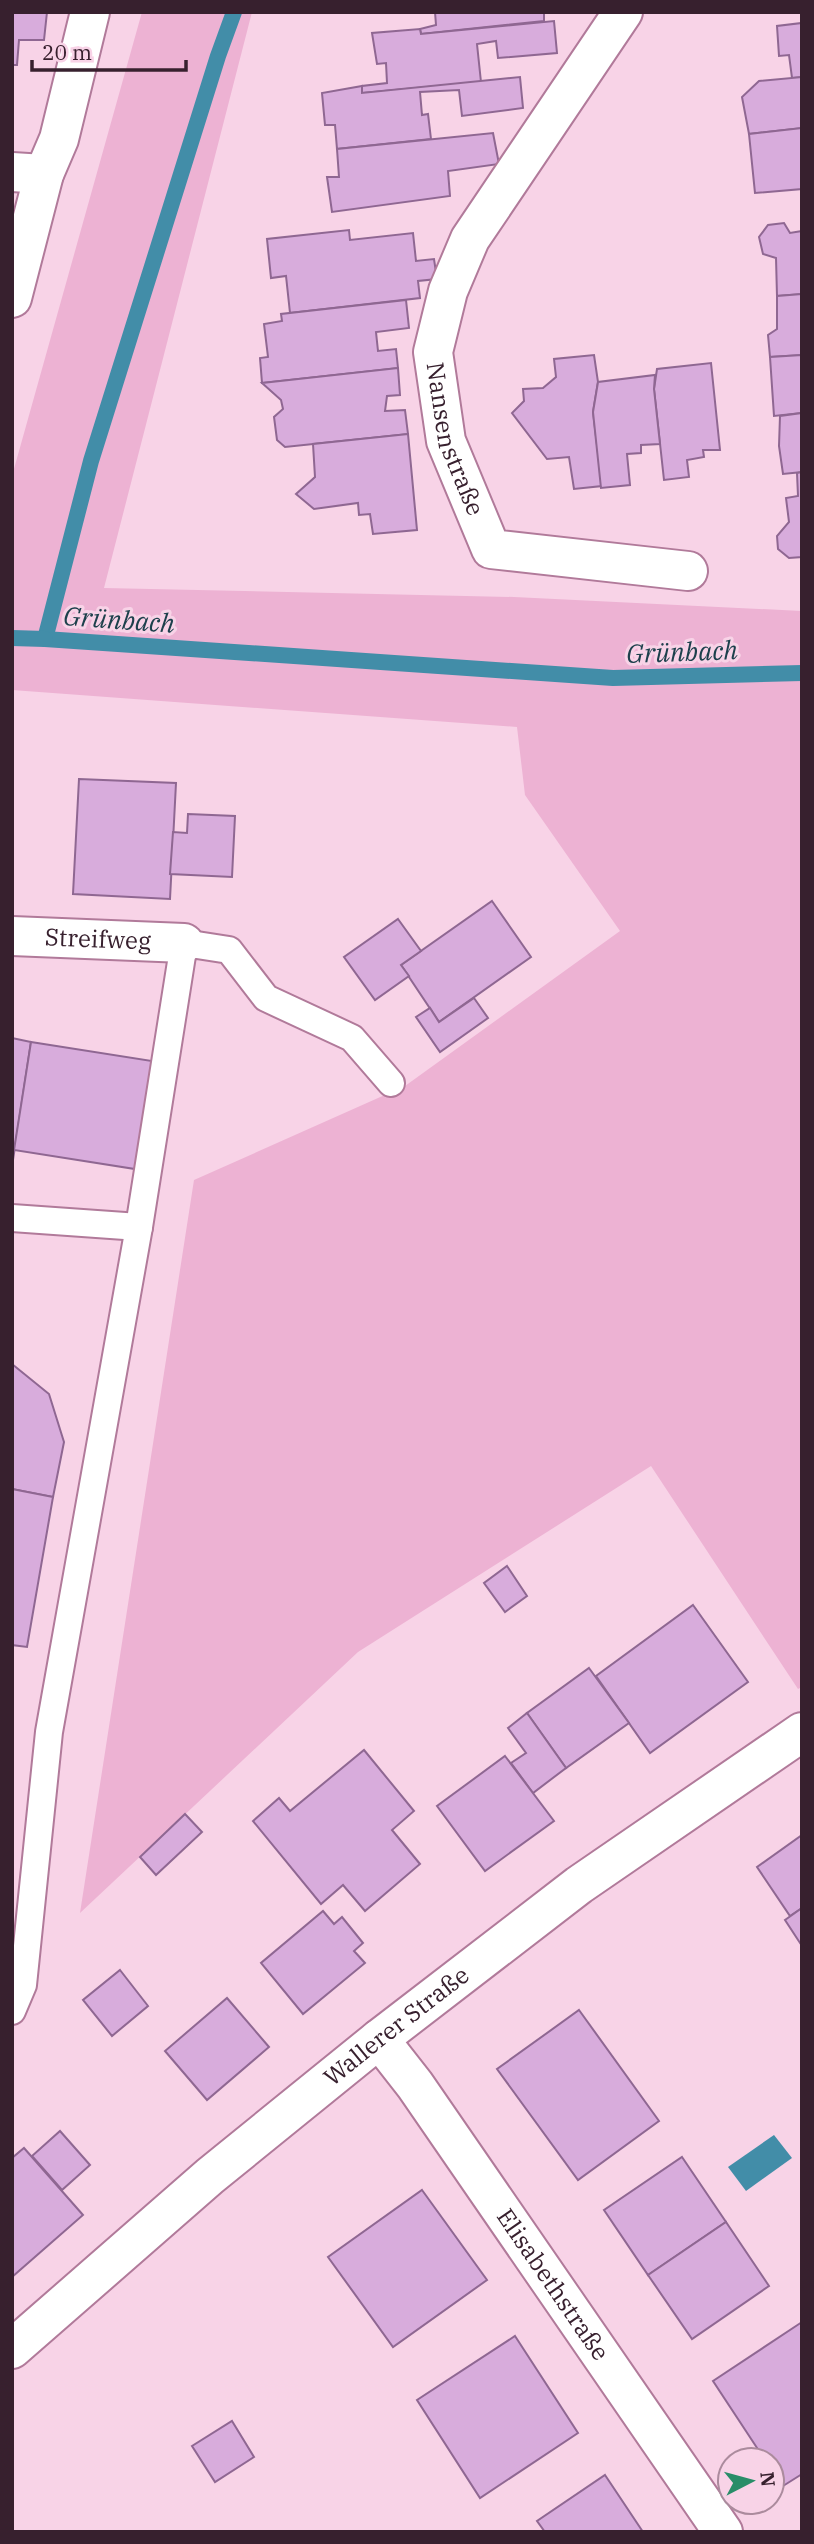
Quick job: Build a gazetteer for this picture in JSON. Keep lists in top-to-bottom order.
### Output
{
  "streets": {
    "street": [
      "Nansenstraße",
      "Streifweg",
      "Wallerer Straße",
      "Elisabethstraße"
    ]
  },
  "crossings": [
    ["Wallerer Straße", "Elisabethstraße"]
  ],
  "water": ["Grünbach"],
  "scale_bar": "20 m",
  "north": "right"
}
